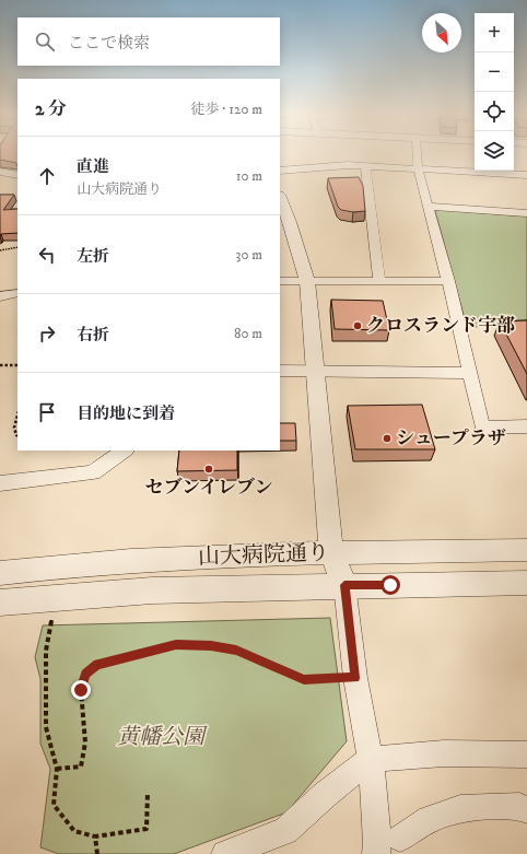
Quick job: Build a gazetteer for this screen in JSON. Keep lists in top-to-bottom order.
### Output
{
  "streets": {
    "street": ["山大病院通り"]
  },
  "parks": ["黄幡公園"],
  "places": ["クロスランド宇部", "シュープラザ", "セブンイレブン"],
  "north": "bottom right",
  "page": {
    "map_buttons": ["+", "−"],
    "search": "ここで検索",
    "heading": ["2 分", "徒歩 · 120 m"],
    "list": [
      ["直進", "山大病院通り", "10 m"],
      ["左折", "30 m"],
      ["右折", "80 m"],
      "目的地に到着"
    ]
  }
}
